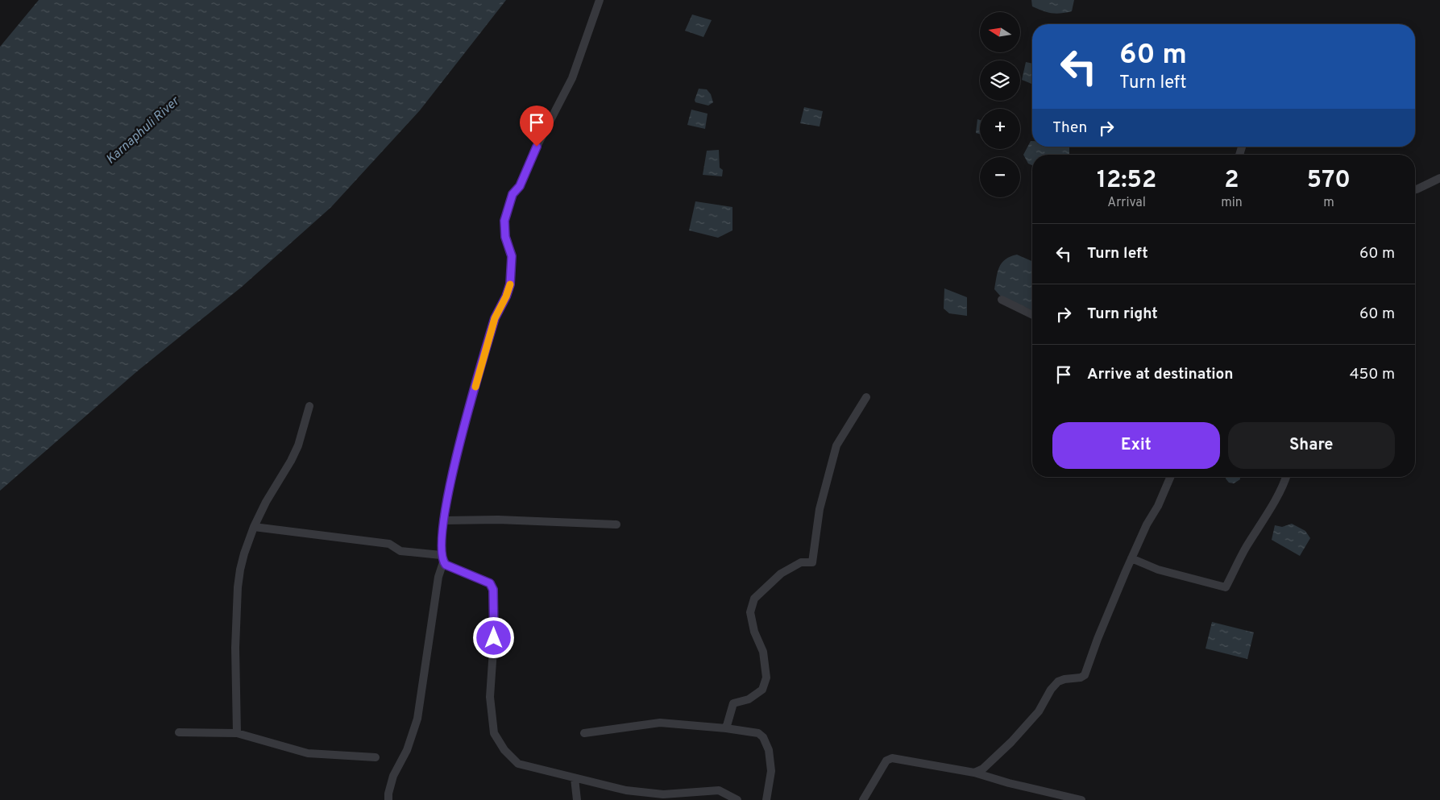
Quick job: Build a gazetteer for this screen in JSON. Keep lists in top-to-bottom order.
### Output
{
  "water": ["Karnaphuli River"],
  "north": "left",
  "page": {
    "map_buttons": ["+", "−"],
    "turn": ["60 m", "Turn left"],
    "then": "Then",
    "eta": [
      "12:52",
      "Arrival",
      "2",
      "min",
      "570",
      "m"
    ],
    "list": [
      {
        "name": "Turn left",
        "value": "60 m"
      },
      {
        "name": "Turn right",
        "value": "60 m"
      },
      {
        "name": "Arrive at destination",
        "value": "450 m"
      }
    ],
    "buttons": ["Exit", "Share"]
  }
}
